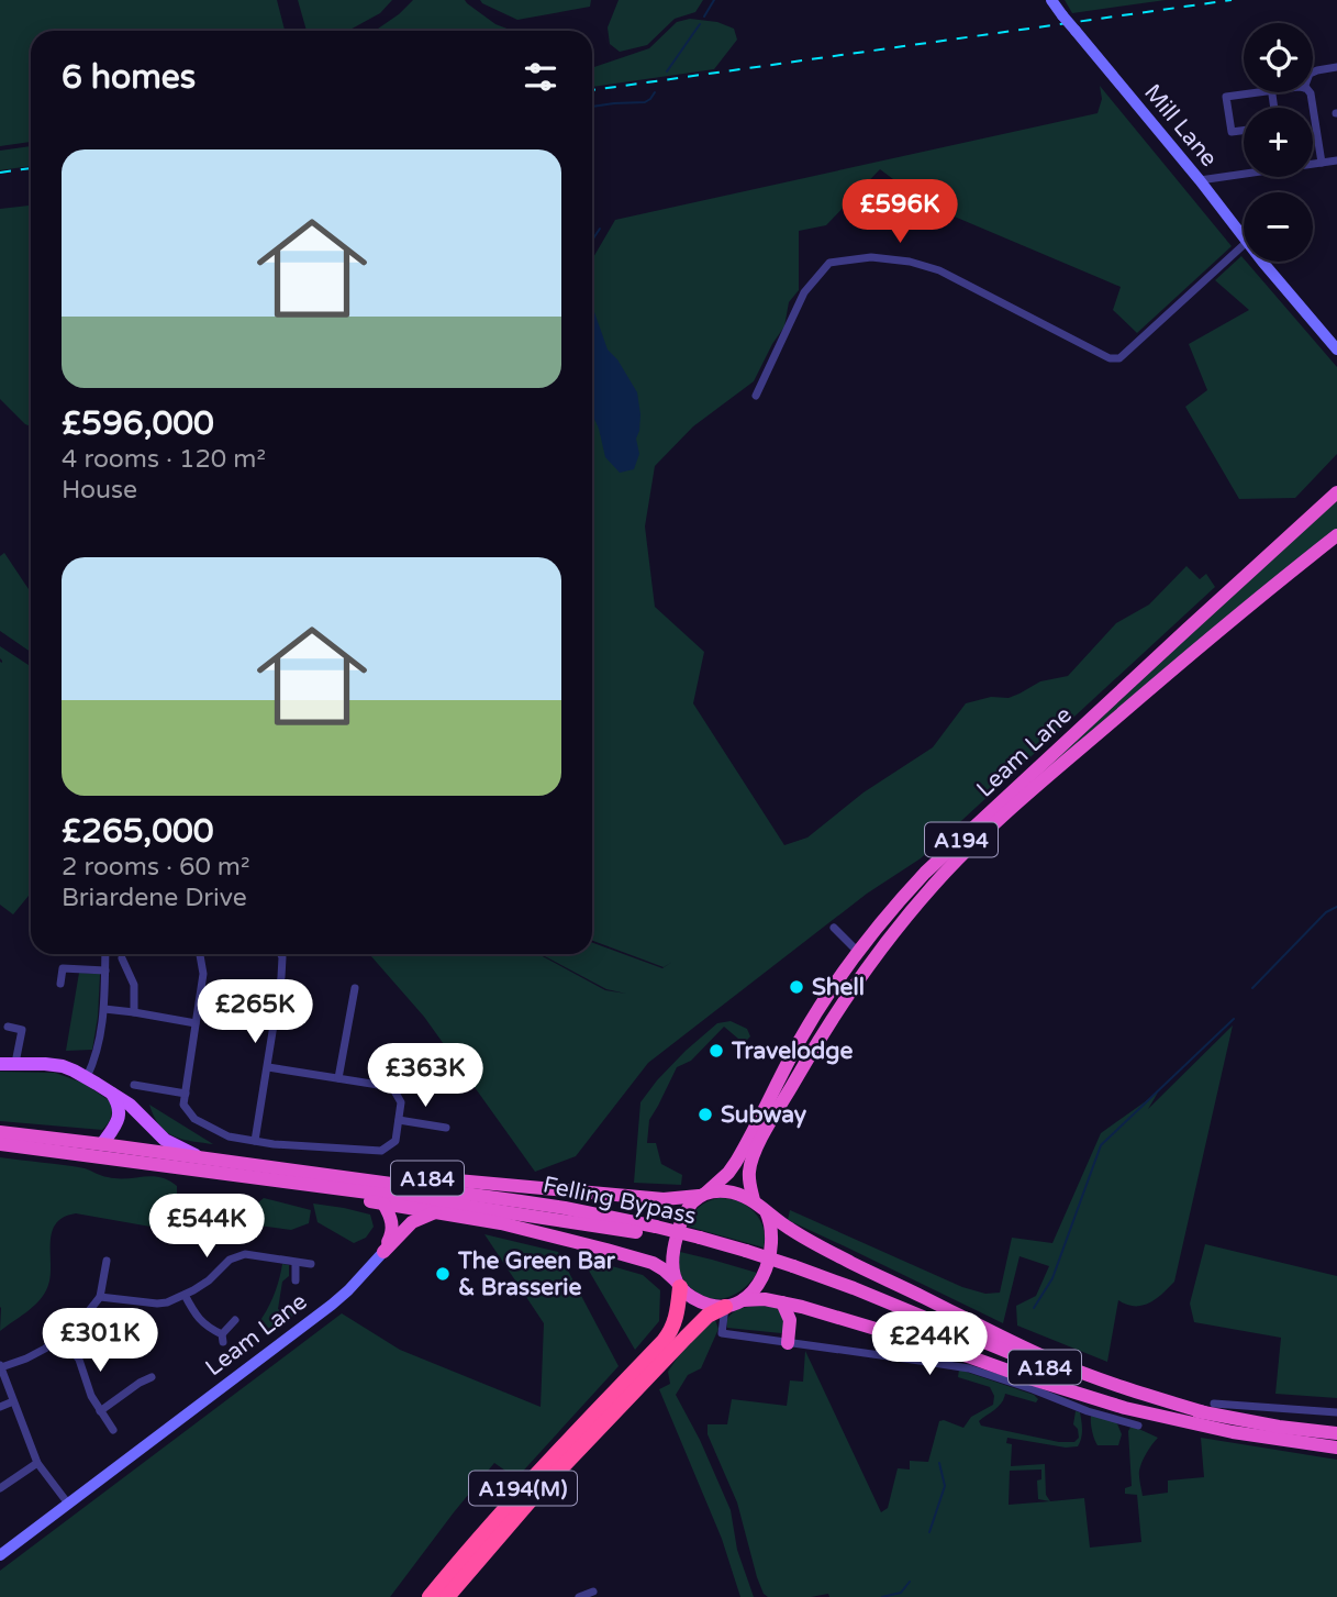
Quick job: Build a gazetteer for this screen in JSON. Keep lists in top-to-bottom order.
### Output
{
  "streets": {
    "highway": [
      "Leam Lane",
      "A194",
      "A184",
      "Felling Bypass",
      "A194(M)"
    ],
    "main road": ["Mill Lane"]
  },
  "crossings": [
    ["Leam Lane", "A194"],
    ["Leam Lane", "A184"],
    ["Leam Lane", "A194(M)"],
    ["A194", "A184"],
    ["A194", "A194(M)"],
    ["A184", "Felling Bypass"],
    ["A184", "A194(M)"]
  ],
  "places": [
    "Shell",
    "Travelodge",
    "Subway",
    "The Green Bar & Brasserie"
  ],
  "page": {
    "map_buttons": ["+", "−"],
    "heading": "6 homes",
    "list": [
      {
        "name": "£596,000",
        "note": "4 rooms · 120 m² · House"
      },
      {
        "name": "£265,000",
        "note": "2 rooms · 60 m² · Briardene Drive"
      }
    ],
    "price": [
      "£596K",
      "£265K",
      "£363K",
      "£544K",
      "£301K",
      "£244K"
    ]
  }
}
